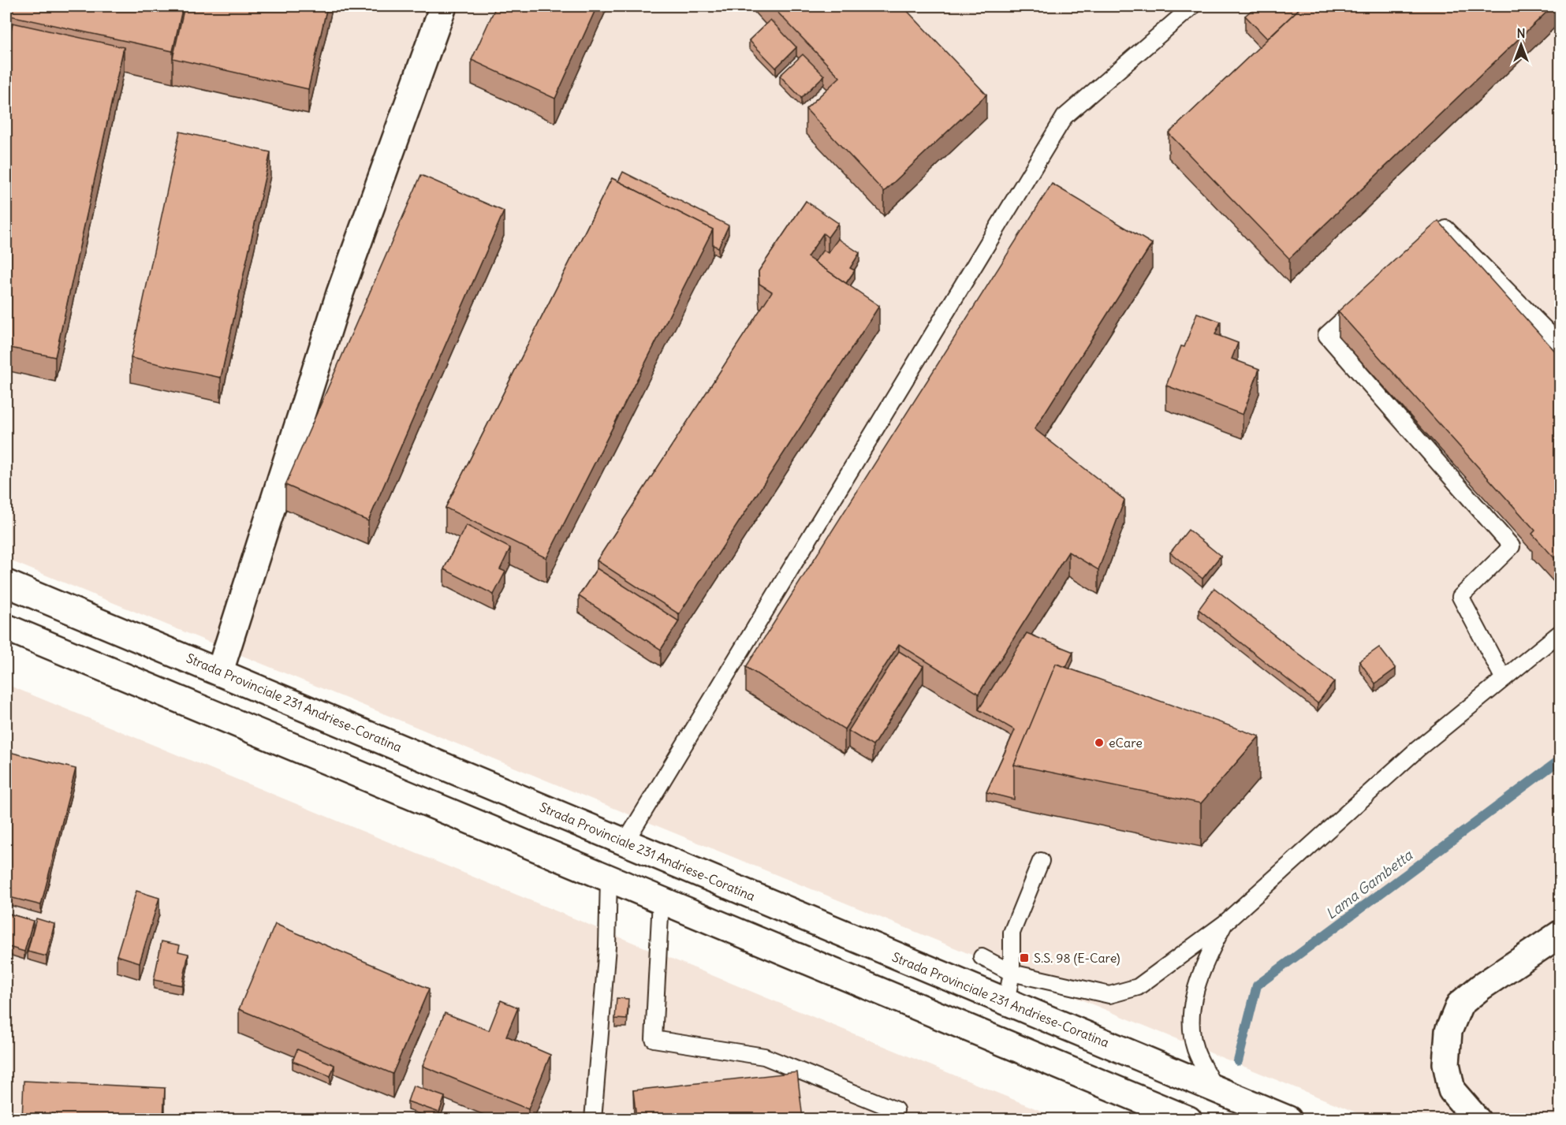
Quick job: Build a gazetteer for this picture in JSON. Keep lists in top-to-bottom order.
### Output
{
  "streets": {
    "main road": ["Strada Provinciale 231 Andriese-Coratina"]
  },
  "water": ["Lama Gambetta"],
  "places": {
    "other": ["eCare"],
    "transit": ["S.S. 98 (E-Care)"]
  },
  "north": "top"
}
